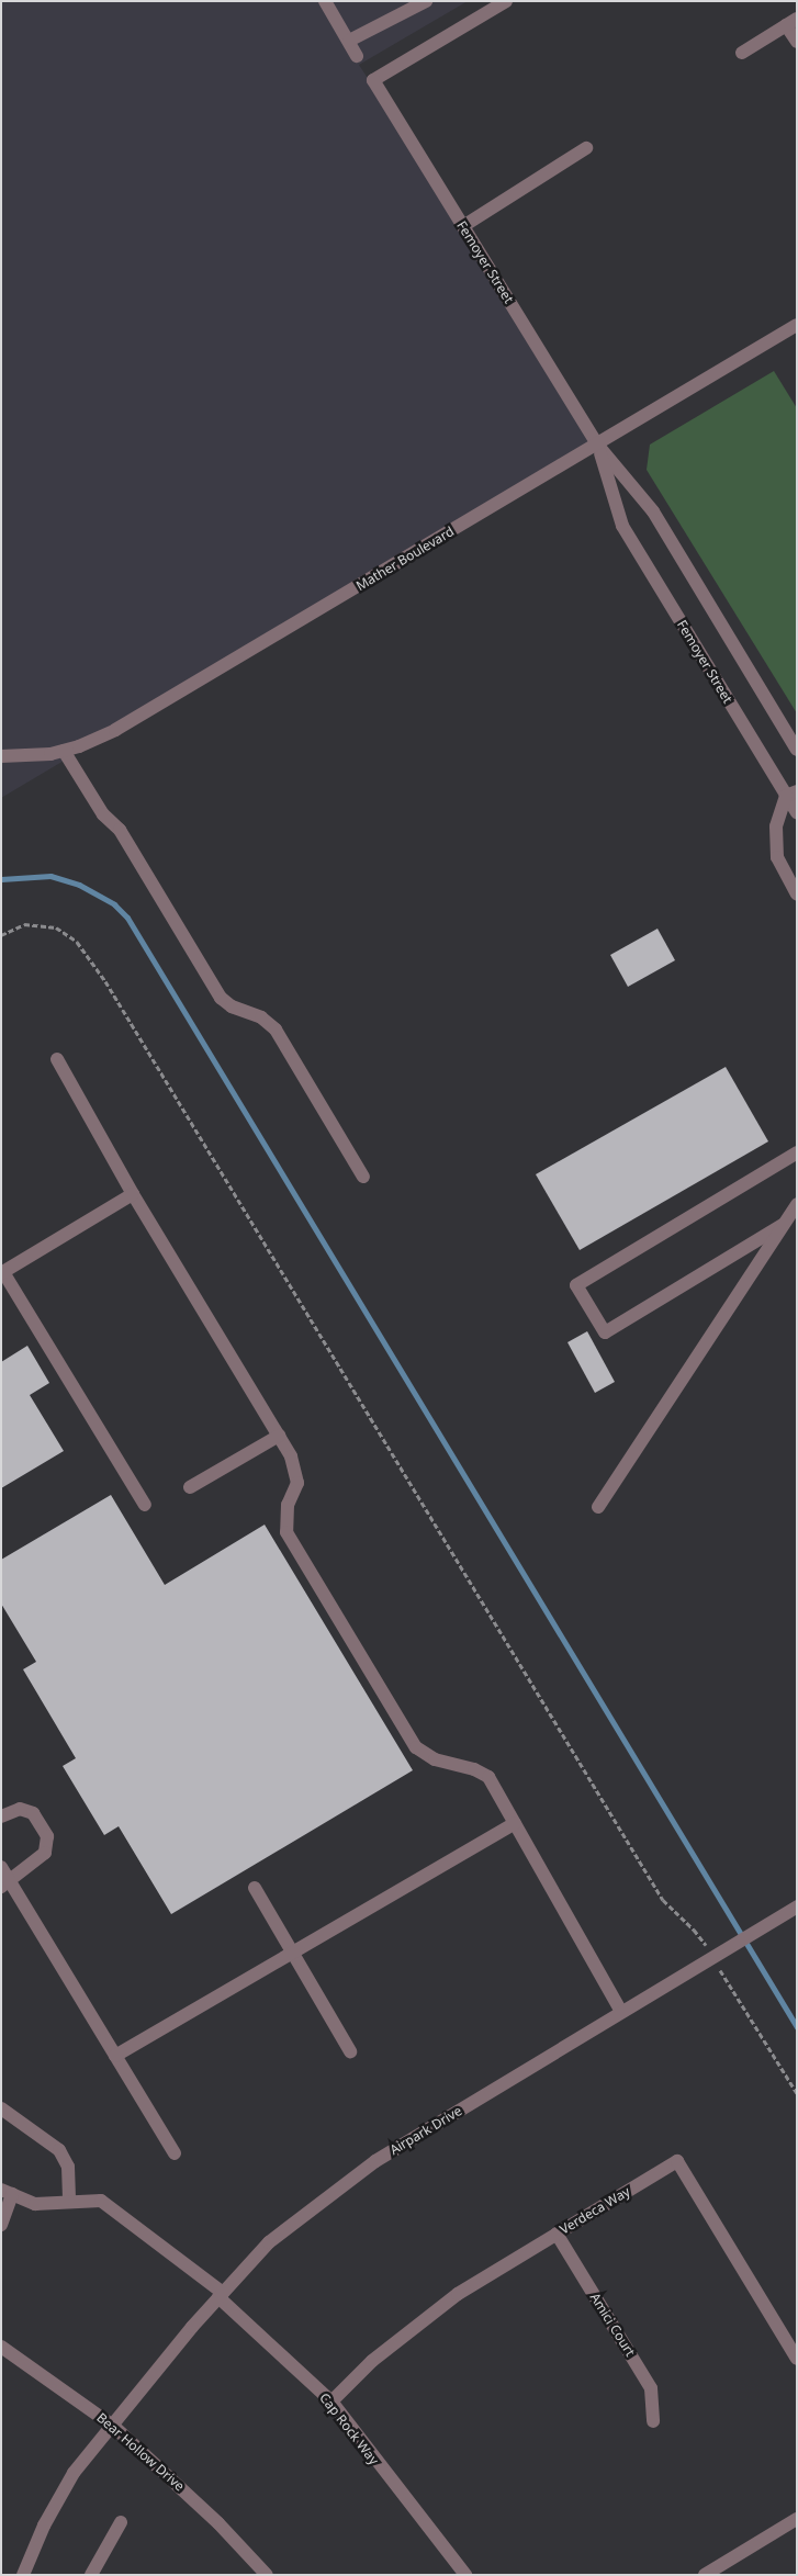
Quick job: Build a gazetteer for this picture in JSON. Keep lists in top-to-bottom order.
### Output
{
  "streets": {
    "street": [
      "Femoyer Street",
      "Mather Boulevard",
      "Airpark Drive",
      "Verdeca Way",
      "Amici Court",
      "Cap Rock Way",
      "Bear Hollow Drive"
    ]
  },
  "crossings": [
    ["Femoyer Street", "Mather Boulevard"],
    ["Airpark Drive", "Cap Rock Way"],
    ["Airpark Drive", "Bear Hollow Drive"],
    ["Verdeca Way", "Amici Court"],
    ["Verdeca Way", "Cap Rock Way"]
  ]
}
